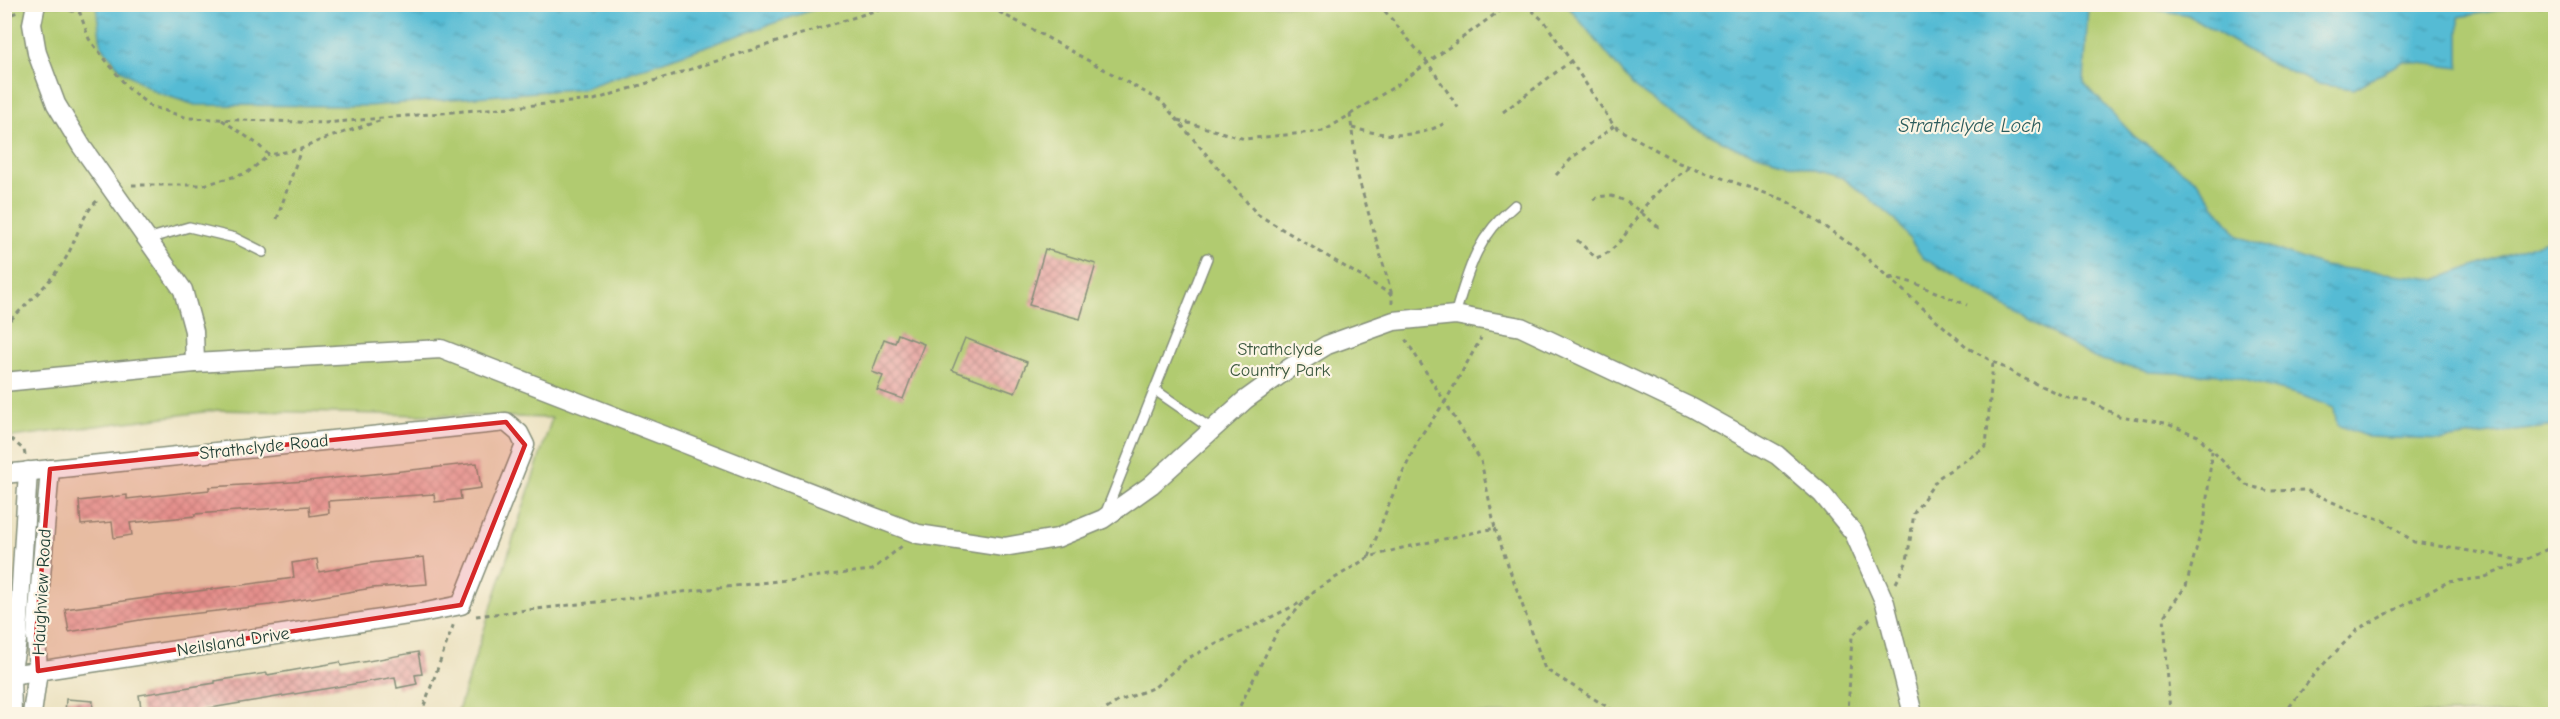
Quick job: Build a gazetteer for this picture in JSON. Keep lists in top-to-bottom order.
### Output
{
  "streets": {
    "street": ["Strathclyde Road", "Haughview Road", "Neilsland Drive"]
  },
  "crossings": [
    ["Strathclyde Road", "Haughview Road"],
    ["Strathclyde Road", "Neilsland Drive"],
    ["Haughview Road", "Neilsland Drive"]
  ],
  "water": ["Strathclyde Loch"],
  "parks": ["Strathclyde Country Park"]
}
